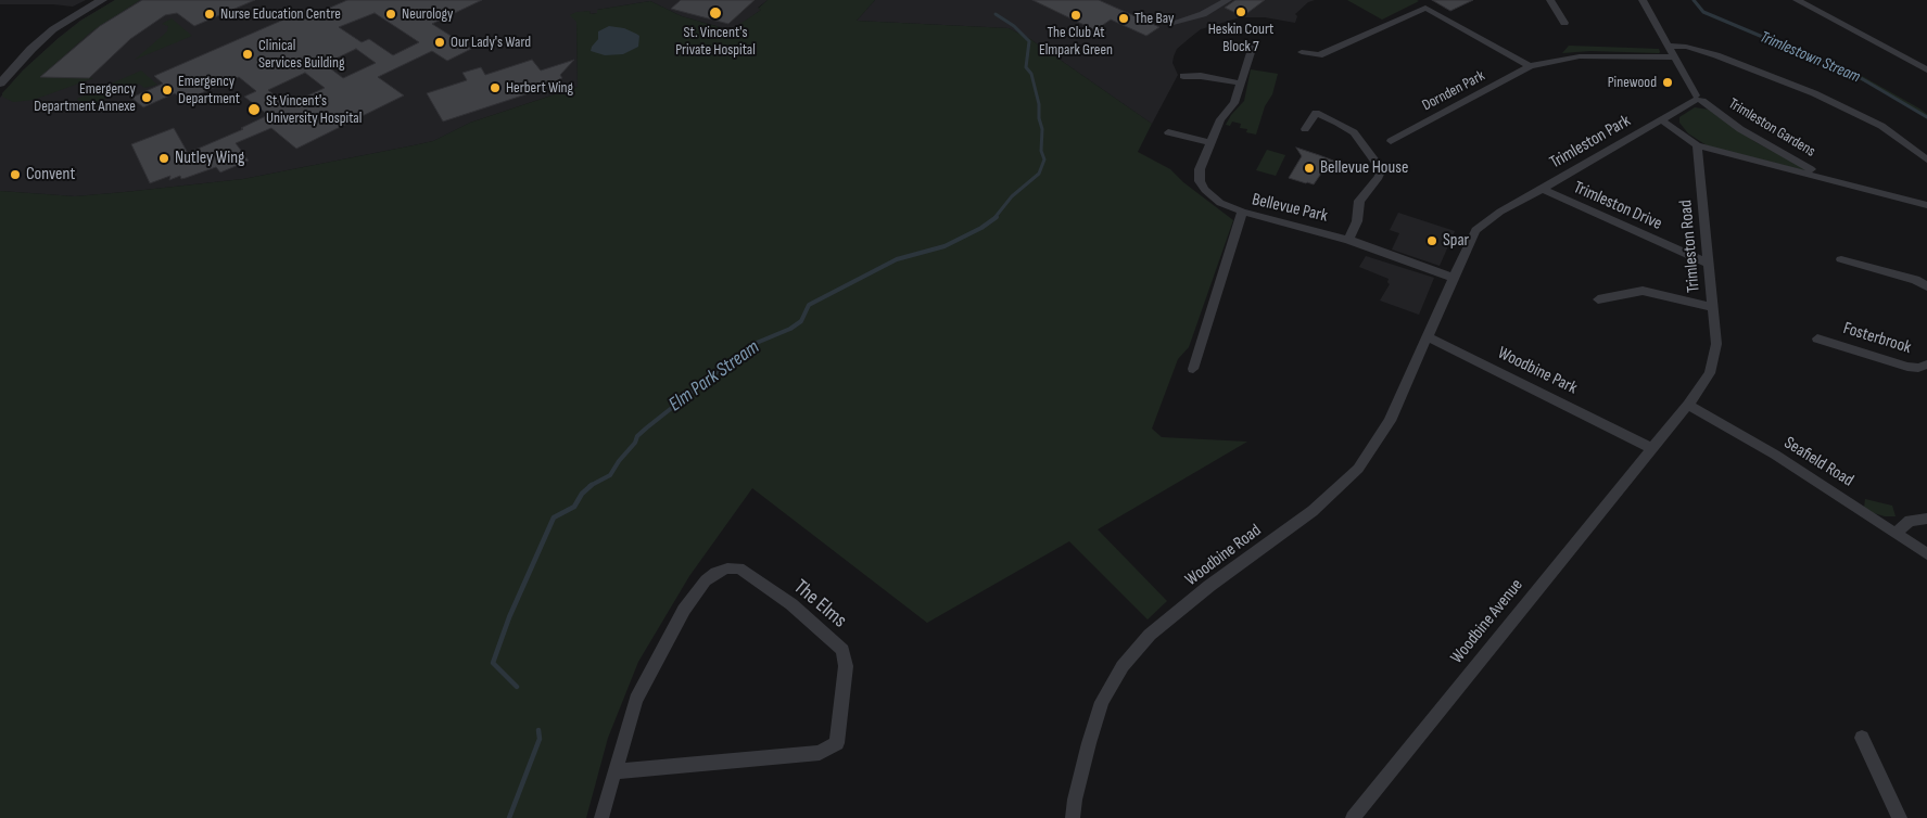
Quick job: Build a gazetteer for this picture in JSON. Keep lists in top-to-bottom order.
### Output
{
  "streets": {
    "street": [
      "Dornden Park",
      "Trimleston Gardens",
      "Trimleston Park",
      "Trimleston Drive",
      "Bellevue Park",
      "Trimleston Road",
      "Fosterbrook",
      "Woodbine Park",
      "Seafield Road",
      "Woodbine Road",
      "The Elms",
      "Woodbine Avenue"
    ]
  },
  "crossings": [
    ["Dornden Park", "Trimleston Gardens"],
    ["Trimleston Gardens", "Trimleston Park"],
    ["Trimleston Gardens", "Trimleston Road"],
    ["Trimleston Park", "Trimleston Drive"],
    ["Trimleston Park", "Bellevue Park"],
    ["Trimleston Drive", "Trimleston Road"],
    ["Trimleston Road", "Seafield Road"],
    ["Woodbine Park", "Woodbine Road"],
    ["Woodbine Park", "Woodbine Avenue"]
  ],
  "water": ["Trimlestown Stream", "Elm Park Stream"],
  "places": [
    "Heskin Court Block 7",
    "St. Vincent's Private Hospital",
    "Nurse Education Centre",
    "Neurology",
    "The Club At Elmpark Green",
    "The Bay",
    "Our Lady's Ward",
    "Clinical Services Building",
    "Pinewood",
    "Herbert Wing",
    "Emergency Department",
    "Emergency Department Annexe",
    "St Vincent's University Hospital",
    "Nutley Wing",
    "Bellevue House",
    "Convent",
    "Spar"
  ]
}
